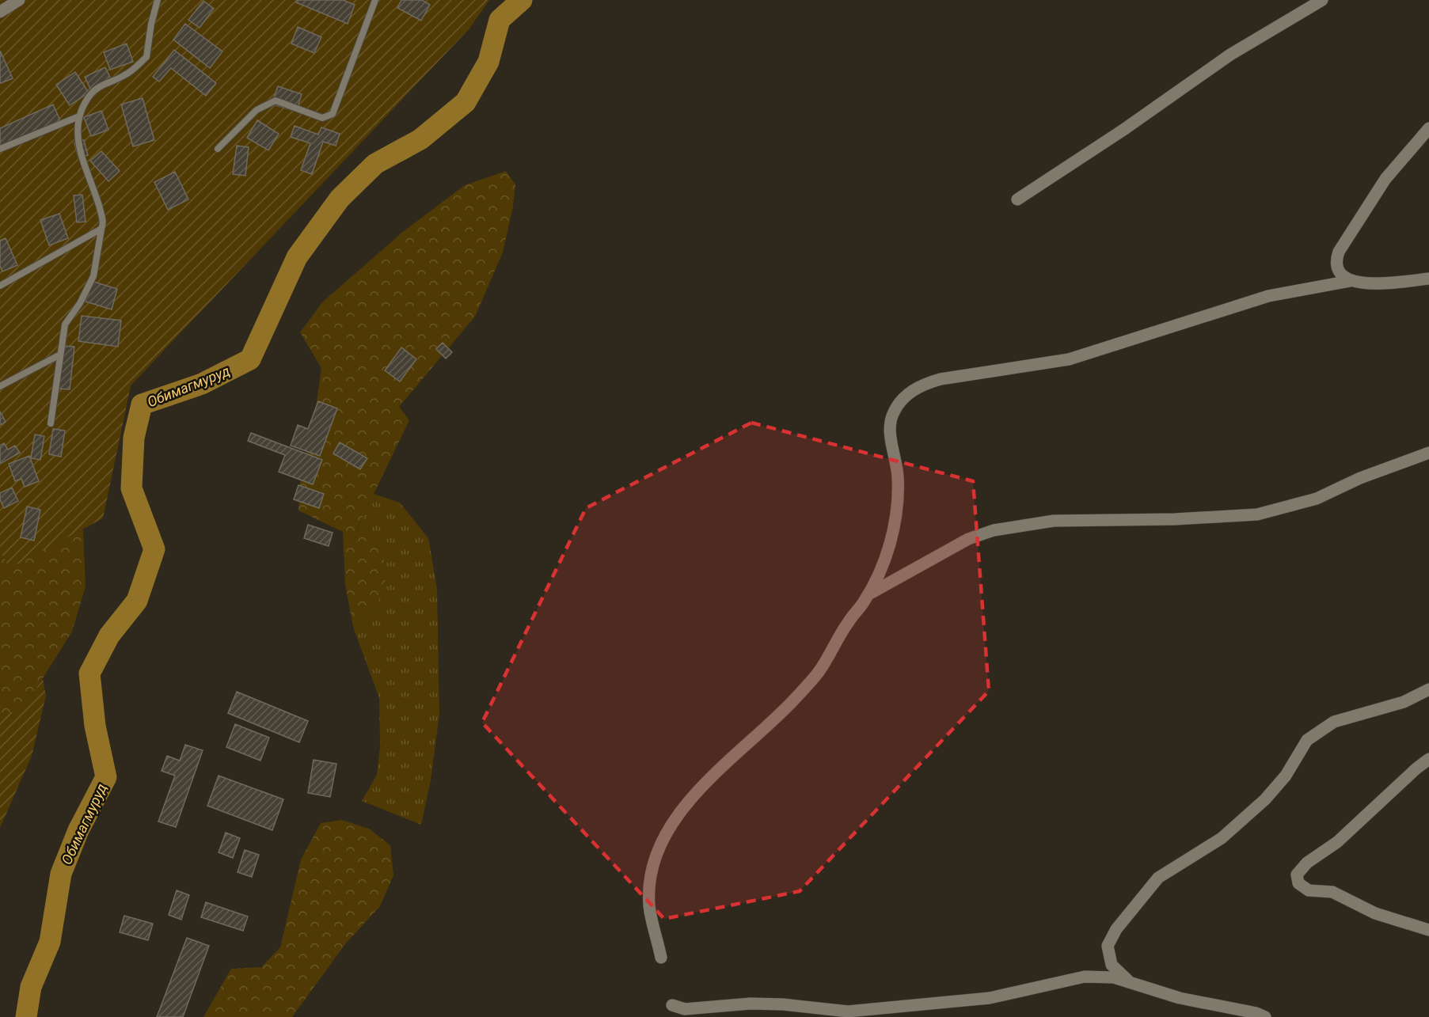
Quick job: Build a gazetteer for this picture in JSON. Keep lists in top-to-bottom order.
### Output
{
  "water": ["Обимагмуруд"]
}
